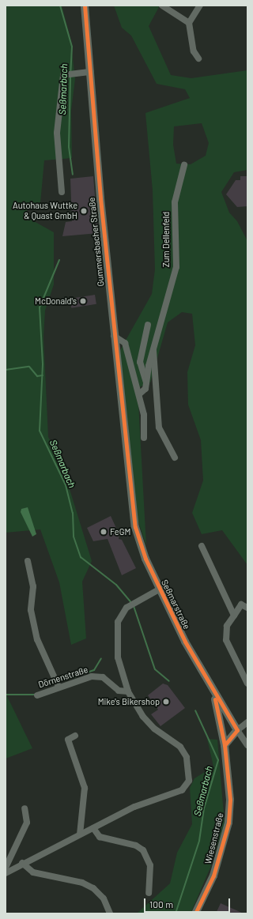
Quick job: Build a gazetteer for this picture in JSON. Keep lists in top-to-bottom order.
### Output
{
  "streets": {
    "main road": ["Gummersbacher Straße", "Seßmarstraße", "Wiesenstraße"],
    "street": ["Zum Dellenfeld", "Dörnenstraße"]
  },
  "crossings": [
    ["Gummersbacher Straße", "Seßmarstraße"],
    ["Seßmarstraße", "Wiesenstraße"]
  ],
  "water": ["Seßmarbach"],
  "places": [
    "Autohaus Wuttke & Quast GmbH",
    "McDonald's",
    "FeGM",
    "Mike's Bikershop"
  ],
  "scale_bar": "100 m"
}
